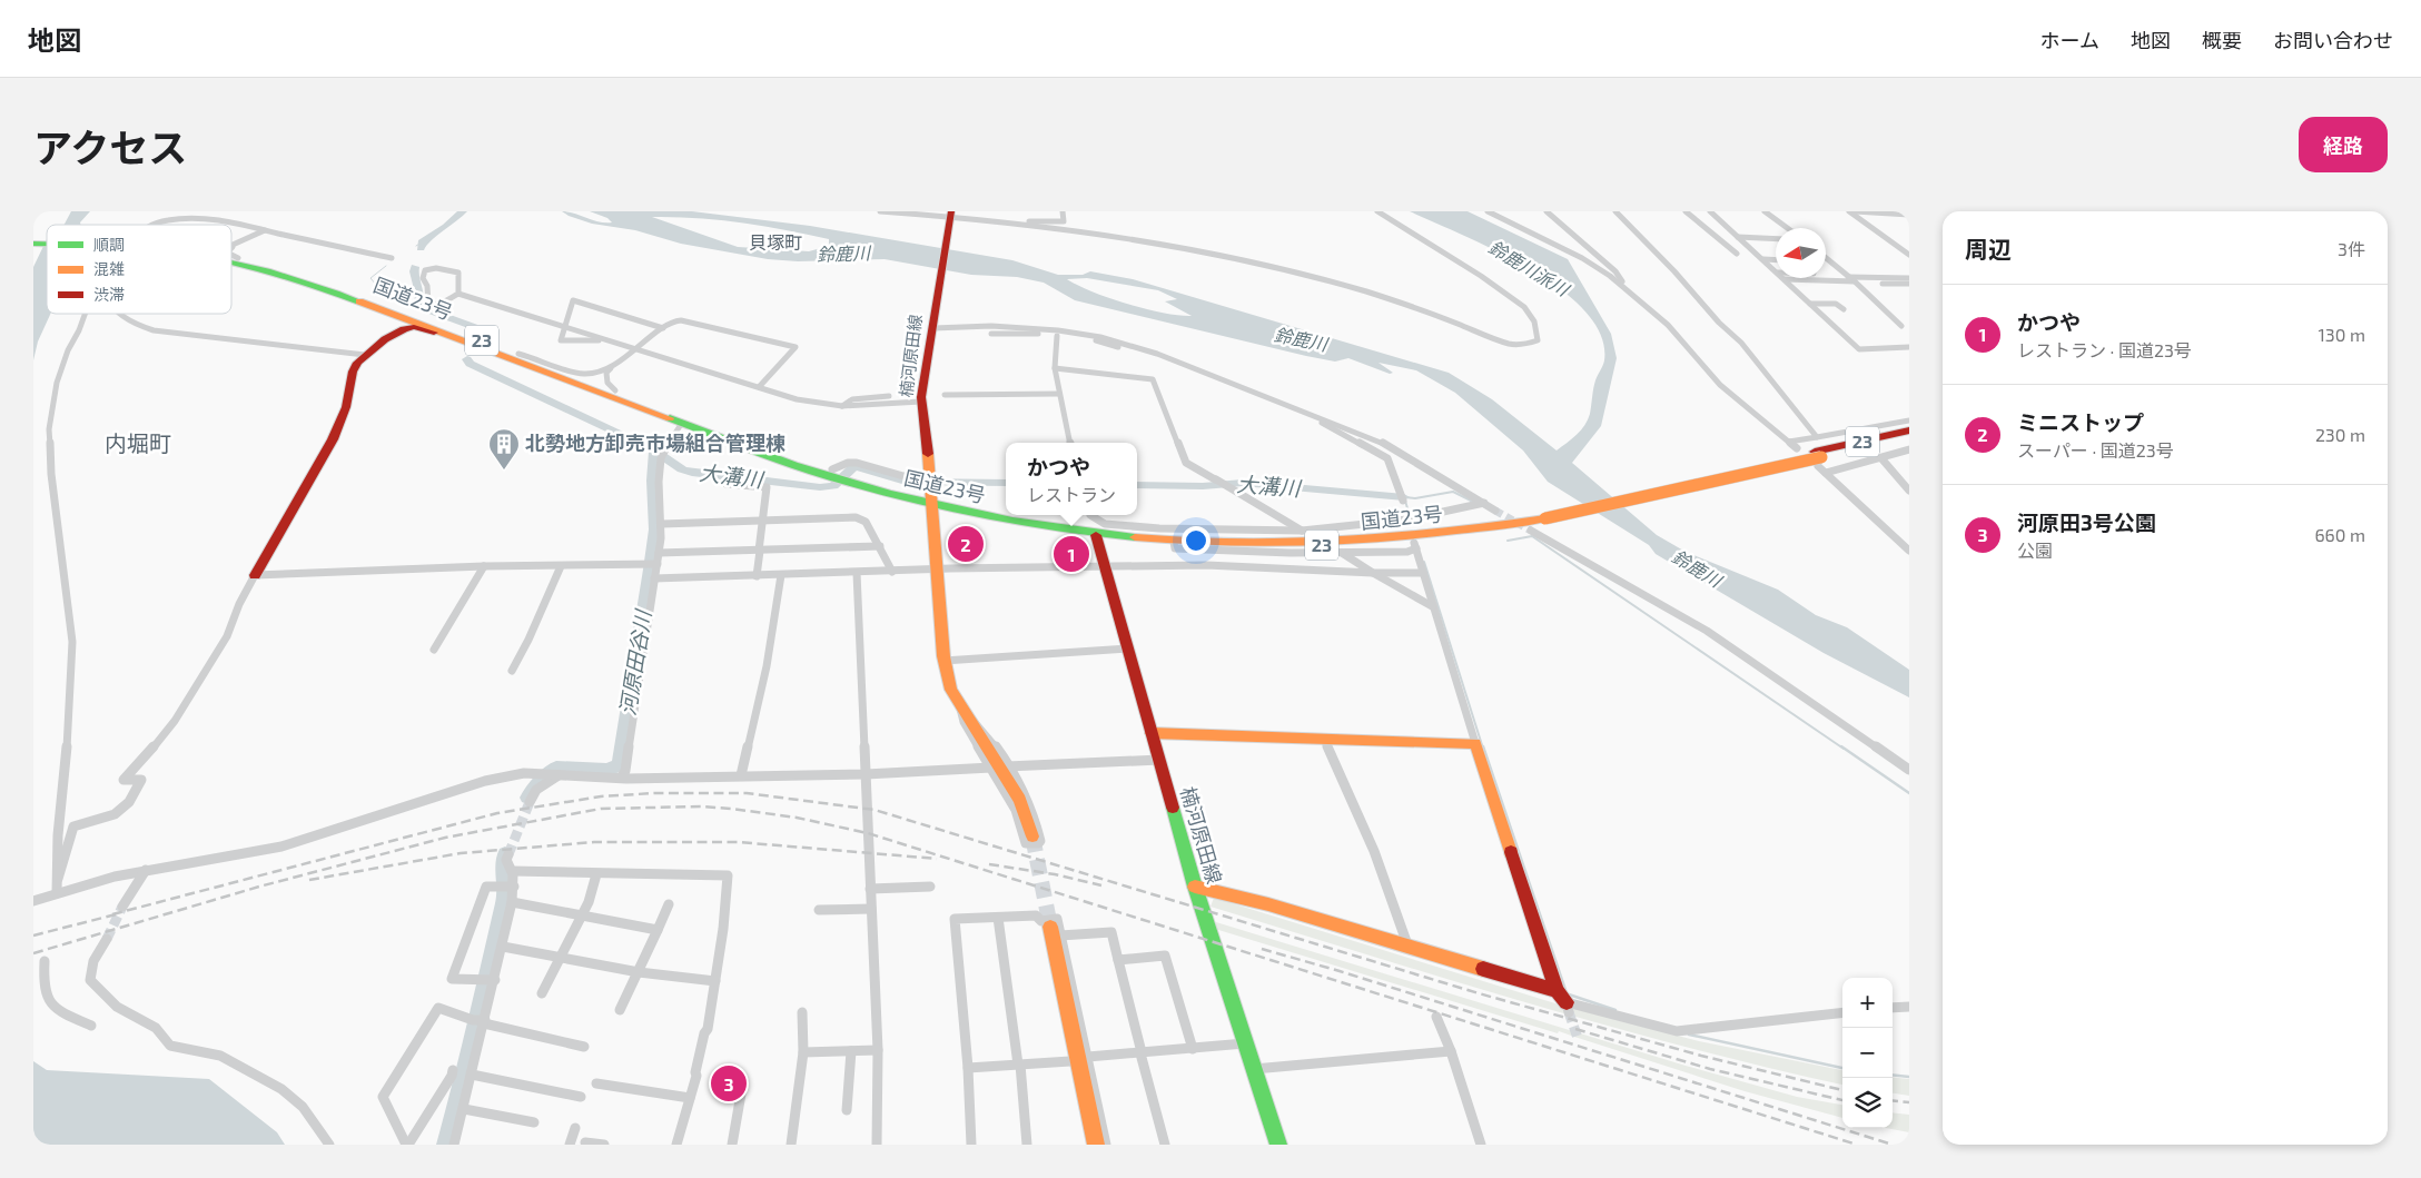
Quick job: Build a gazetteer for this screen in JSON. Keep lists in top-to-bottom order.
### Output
{
  "streets": {
    "main road": ["国道23号", "23", "楠河原田線"]
  },
  "crossings": [
    ["国道23号", "楠河原田線"]
  ],
  "districts": ["貝塚町", "内堀町"],
  "water": [
    "鈴鹿川",
    "鈴鹿川派川",
    "大溝川",
    "河原田谷川"
  ],
  "places": {
    "building": ["北勢地方卸売市場組合管理棟"]
  },
  "legend": ["順調", "混雑", "渋滞"],
  "north": "left",
  "page": {
    "header": "地図",
    "nav": [
      "ホーム",
      "地図",
      "概要",
      "お問い合わせ"
    ],
    "title": "アクセス",
    "buttons": "経路",
    "heading": ["周辺", "3件"],
    "list": [
      {
        "mark": "1",
        "name": "かつや",
        "note": "レストラン · 国道23号",
        "value": "130 m"
      },
      {
        "mark": "2",
        "name": "ミニストップ",
        "note": "スーパー · 国道23号",
        "value": "230 m"
      },
      {
        "mark": "3",
        "name": "河原田3号公園",
        "note": "公園",
        "value": "660 m"
      }
    ],
    "popup": ["かつや", "レストラン"],
    "pins": ["2", "1", "3"],
    "map_buttons": ["+", "−"]
  }
}
